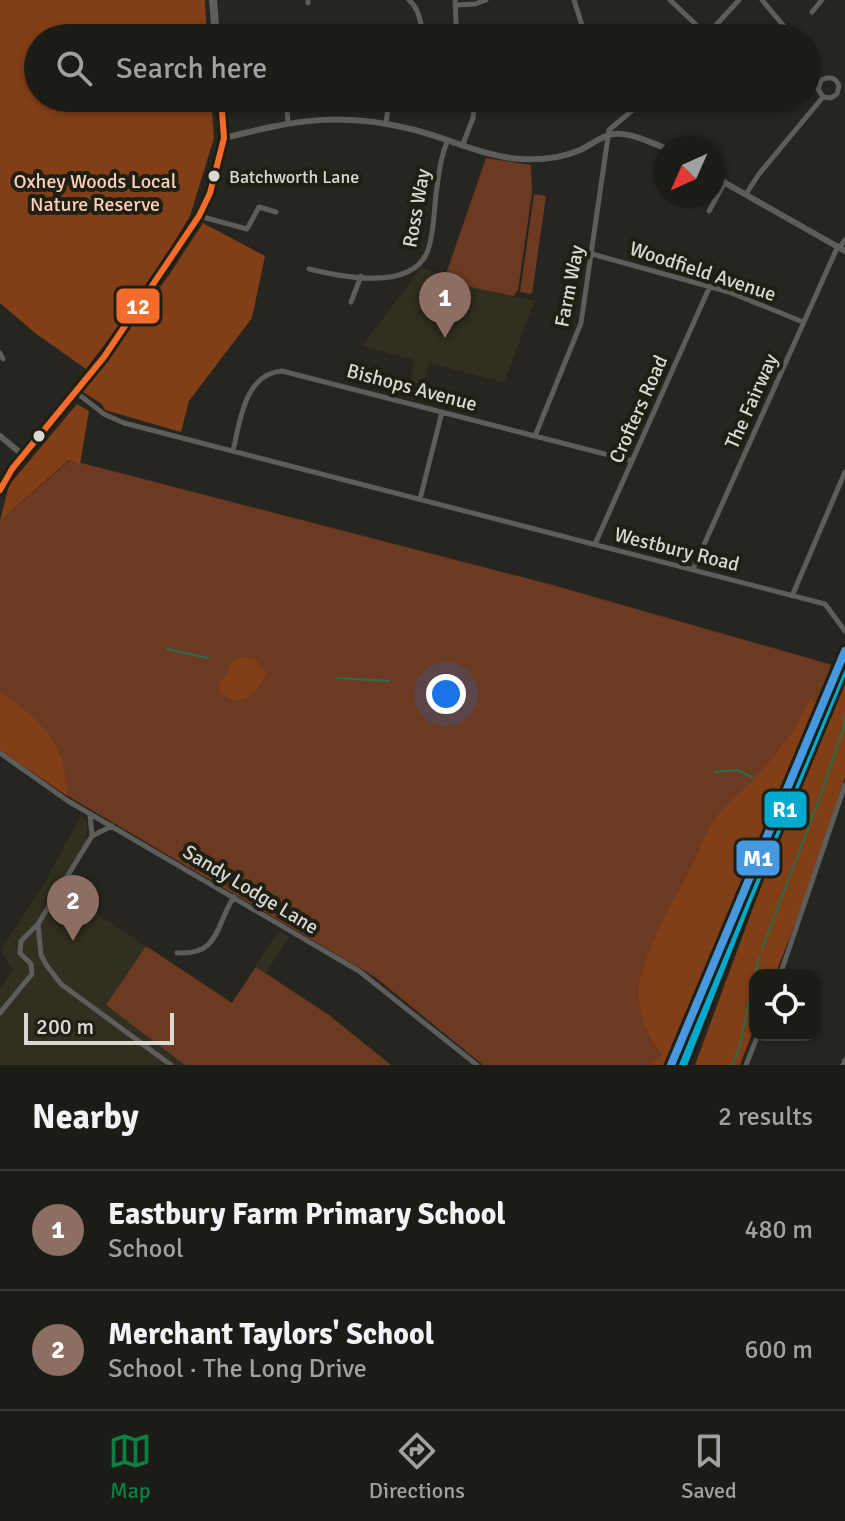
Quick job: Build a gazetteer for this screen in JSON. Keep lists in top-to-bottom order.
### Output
{
  "streets": {
    "street": [
      "Ross Way",
      "Woodfield Avenue",
      "Farm Way",
      "Bishops Avenue",
      "The Fairway",
      "Crofters Road",
      "Westbury Road",
      "Sandy Lodge Lane"
    ]
  },
  "crossings": [
    ["Woodfield Avenue", "Farm Way"],
    ["Woodfield Avenue", "The Fairway"],
    ["Woodfield Avenue", "Crofters Road"],
    ["Farm Way", "Bishops Avenue"],
    ["Bishops Avenue", "Crofters Road"],
    ["Bishops Avenue", "Westbury Road"],
    ["The Fairway", "Westbury Road"],
    ["Crofters Road", "Westbury Road"]
  ],
  "parks": ["Oxhey Woods Local Nature Reserve"],
  "places": ["Batchworth Lane"],
  "lines": ["transit line 12", "transit line M1", "transit line R1"],
  "scale_bar": "200 m",
  "north": "bottom left",
  "page": {
    "search": "Search here",
    "pins": ["1", "2"],
    "scale": "200 m",
    "heading": ["Nearby", "2 results"],
    "list": [
      {
        "mark": "1",
        "name": "Eastbury Farm Primary School",
        "note": "School",
        "value": "480 m"
      },
      {
        "mark": "2",
        "name": "Merchant Taylors' School",
        "note": "School · The Long Drive",
        "value": "600 m"
      }
    ],
    "nav": ["Map", "Directions", "Saved"]
  }
}
